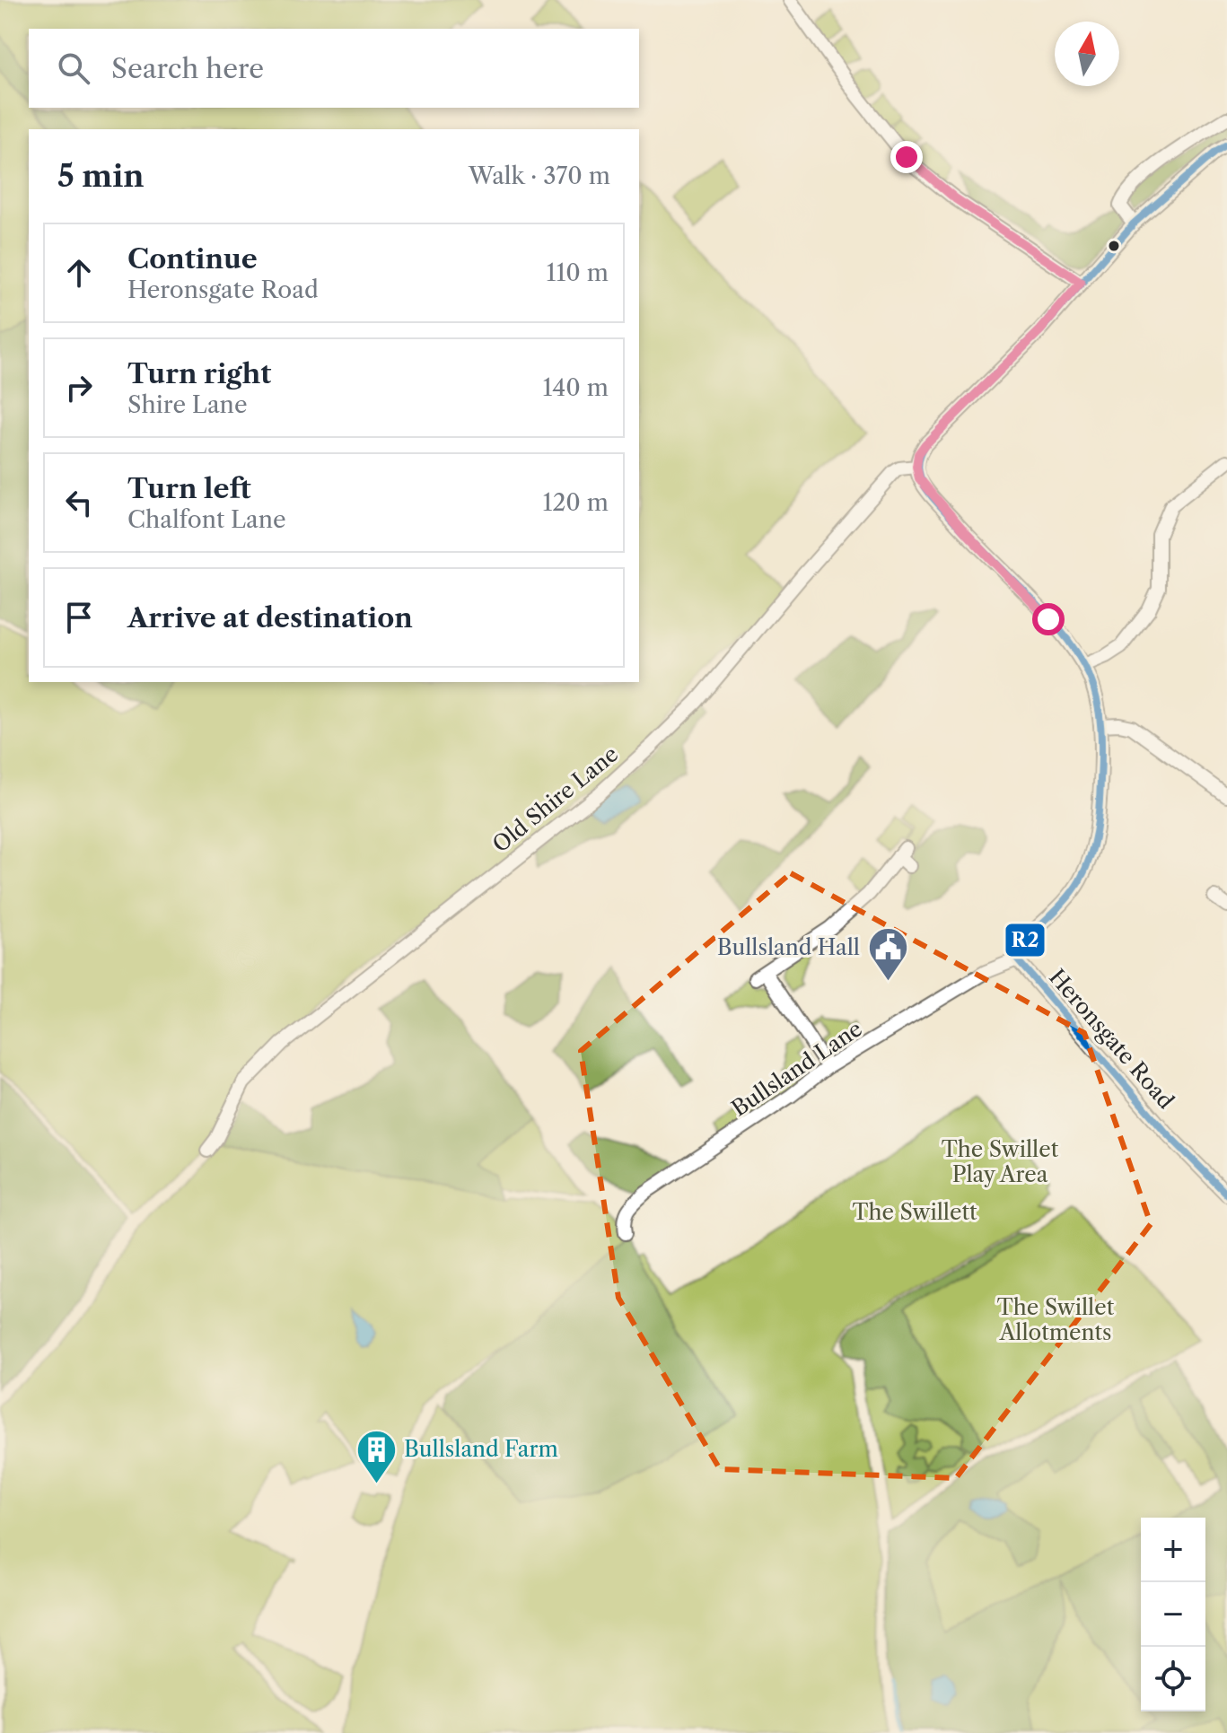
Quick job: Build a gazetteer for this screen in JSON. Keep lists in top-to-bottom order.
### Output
{
  "streets": {
    "street": ["Old Shire Lane", "Heronsgate Road", "Bullsland Lane"]
  },
  "crossings": [
    ["Heronsgate Road", "Bullsland Lane"]
  ],
  "parks": ["The Swillet Play Area", "The Swillett", "The Swillet Allotments"],
  "places": {
    "public building": ["Bullsland Hall"],
    "building": ["Bullsland Farm"]
  },
  "lines": ["transit line R2"],
  "north": "top",
  "page": {
    "search": "Search here",
    "heading": ["5 min", "Walk · 370 m"],
    "list": [
      ["Continue", "Heronsgate Road", "110 m"],
      ["Turn right", "Shire Lane", "140 m"],
      ["Turn left", "Chalfont Lane", "120 m"],
      "Arrive at destination"
    ],
    "map_buttons": ["+", "−"]
  }
}
